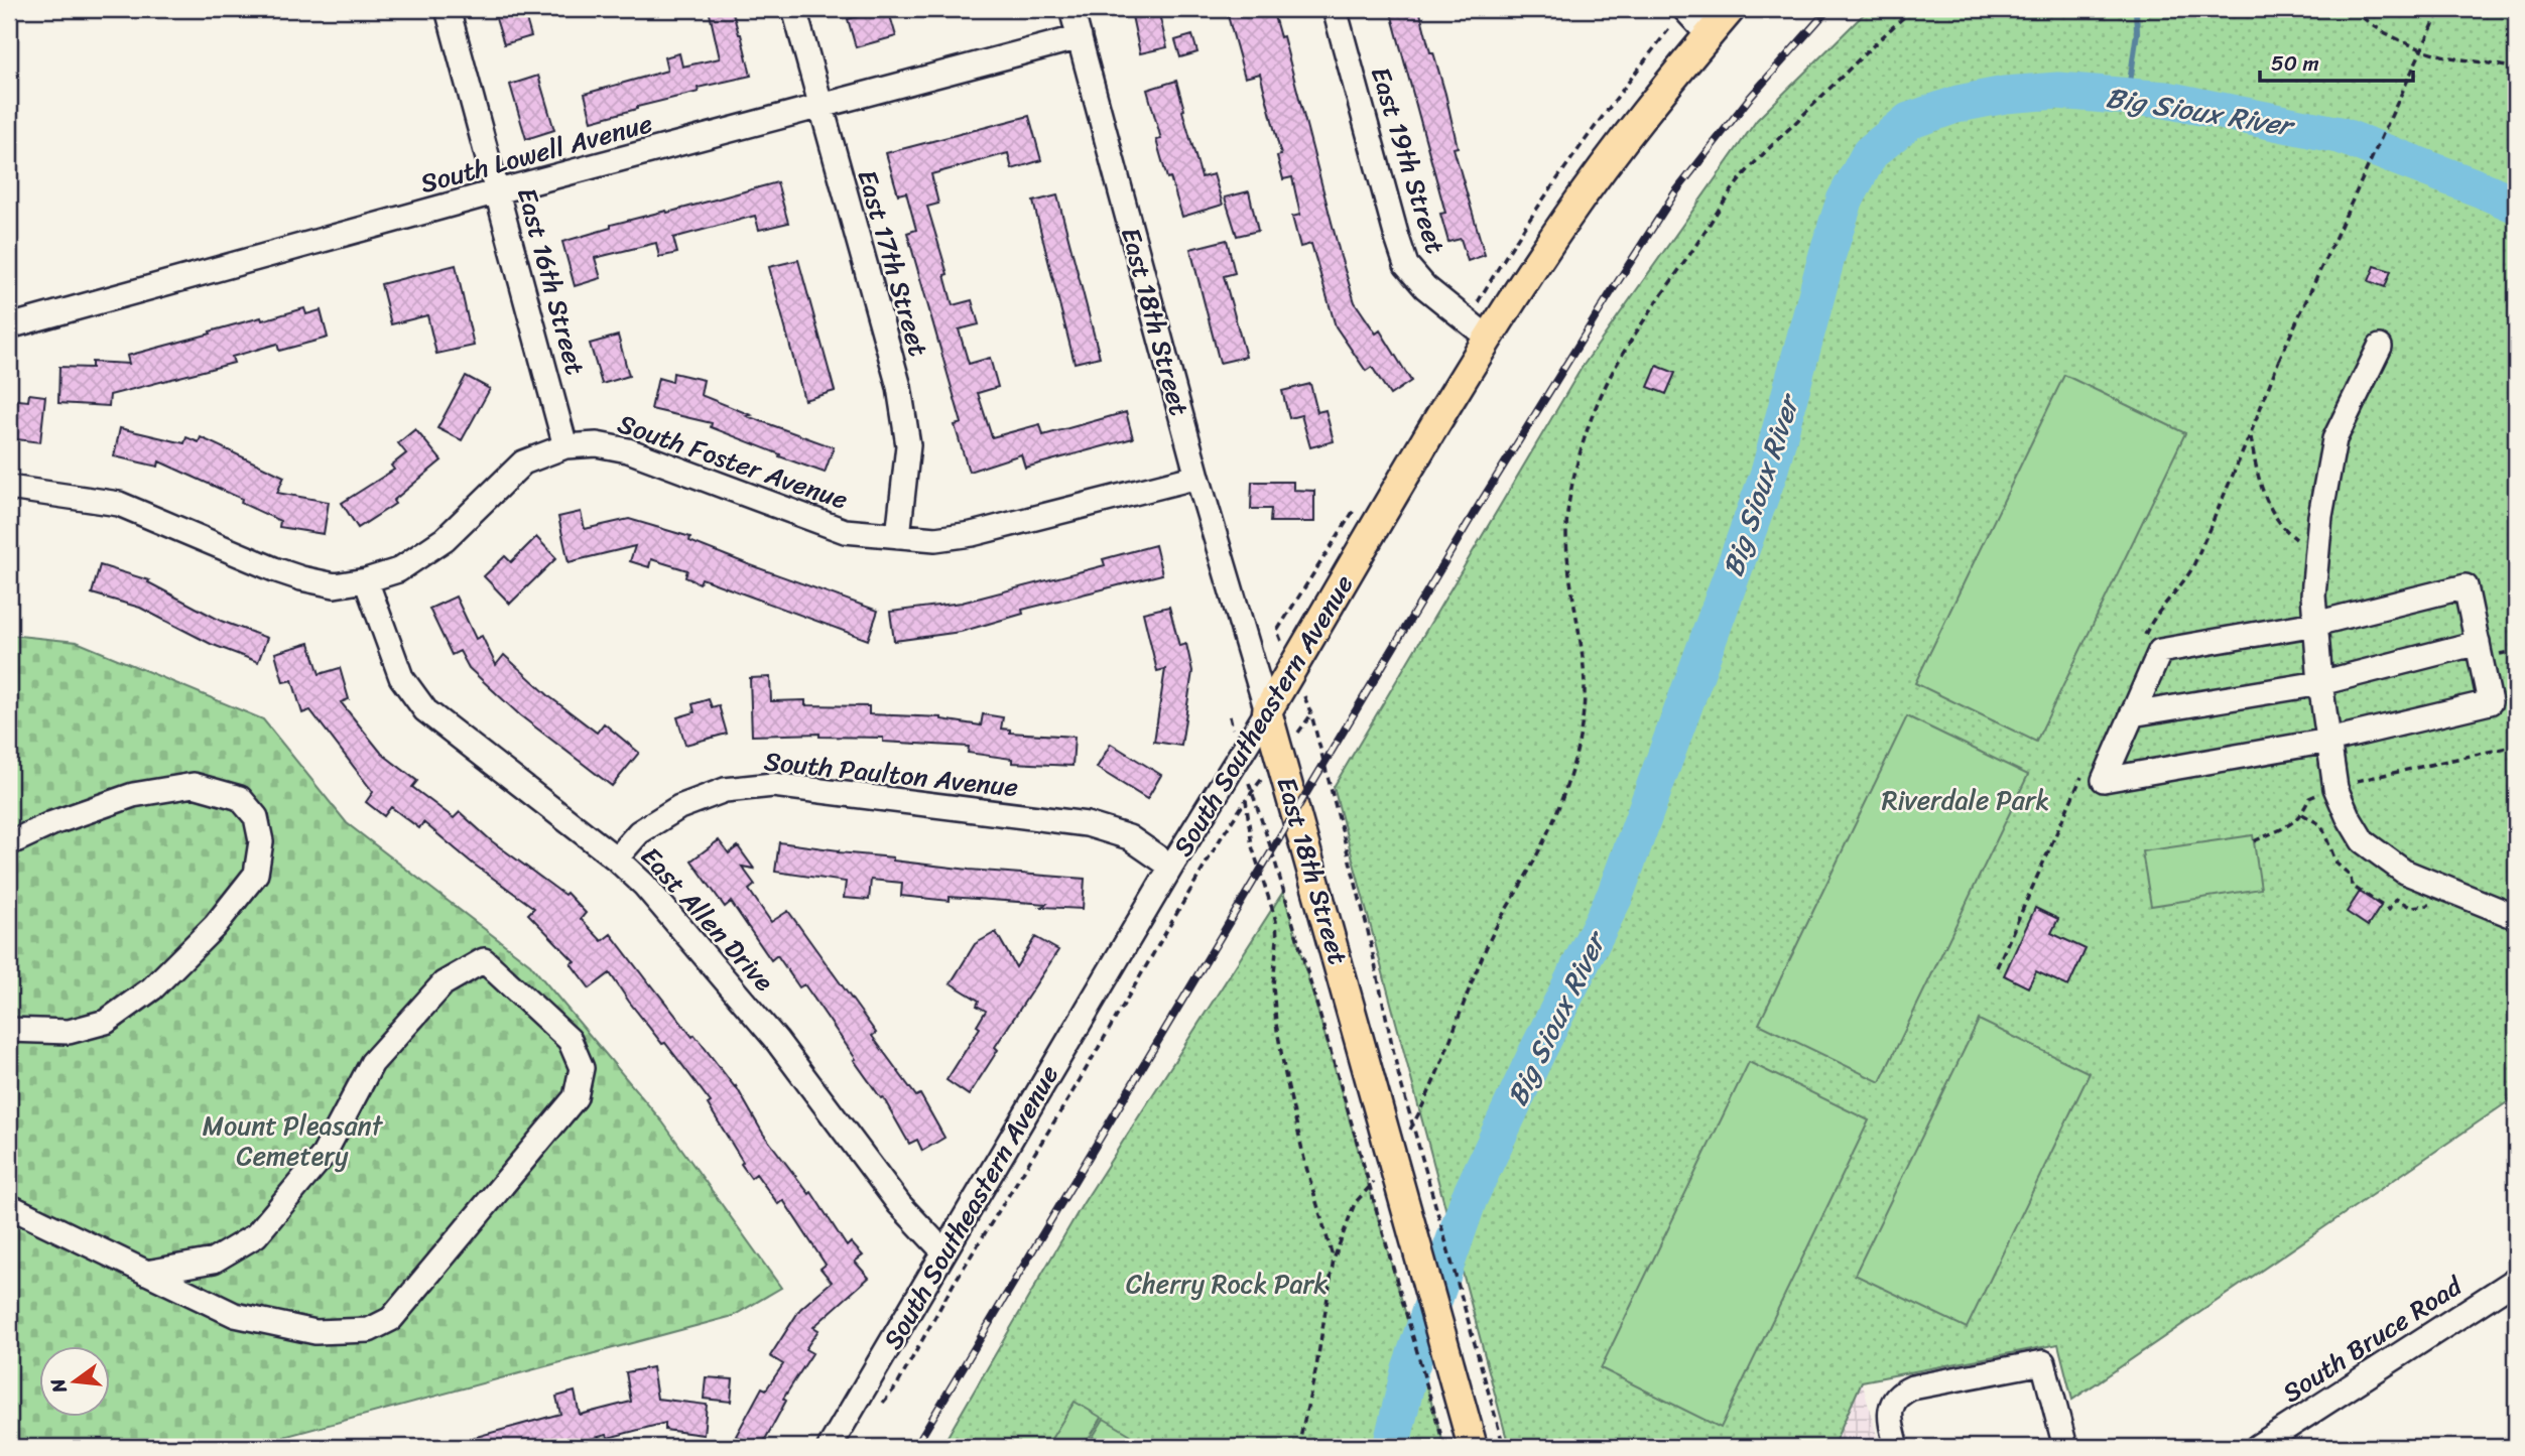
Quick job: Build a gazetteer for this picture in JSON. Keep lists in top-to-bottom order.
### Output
{
  "streets": {
    "main road": ["East 18th Street", "South Southeastern Avenue"],
    "street": [
      "South Lowell Avenue",
      "East 19th Street",
      "East 17th Street",
      "East 16th Street",
      "South Foster Avenue",
      "South Paulton Avenue",
      "East Allen Drive",
      "South Bruce Road"
    ]
  },
  "crossings": [
    ["South Lowell Avenue", "East 17th Street"],
    ["South Lowell Avenue", "East 16th Street"],
    ["South Lowell Avenue", "East 18th Street"],
    ["East 19th Street", "South Southeastern Avenue"],
    ["East 17th Street", "South Foster Avenue"],
    ["East 16th Street", "South Foster Avenue"],
    ["East 18th Street", "South Foster Avenue"],
    ["East 18th Street", "South Southeastern Avenue"],
    ["South Foster Avenue", "East Allen Drive"],
    ["South Southeastern Avenue", "South Paulton Avenue"],
    ["South Southeastern Avenue", "East Allen Drive"],
    ["South Paulton Avenue", "East Allen Drive"]
  ],
  "water": ["Big Sioux River"],
  "parks": ["Riverdale Park", "Mount Pleasant Cemetery", "Cherry Rock Park"],
  "scale_bar": "50 m",
  "north": "left"
}
